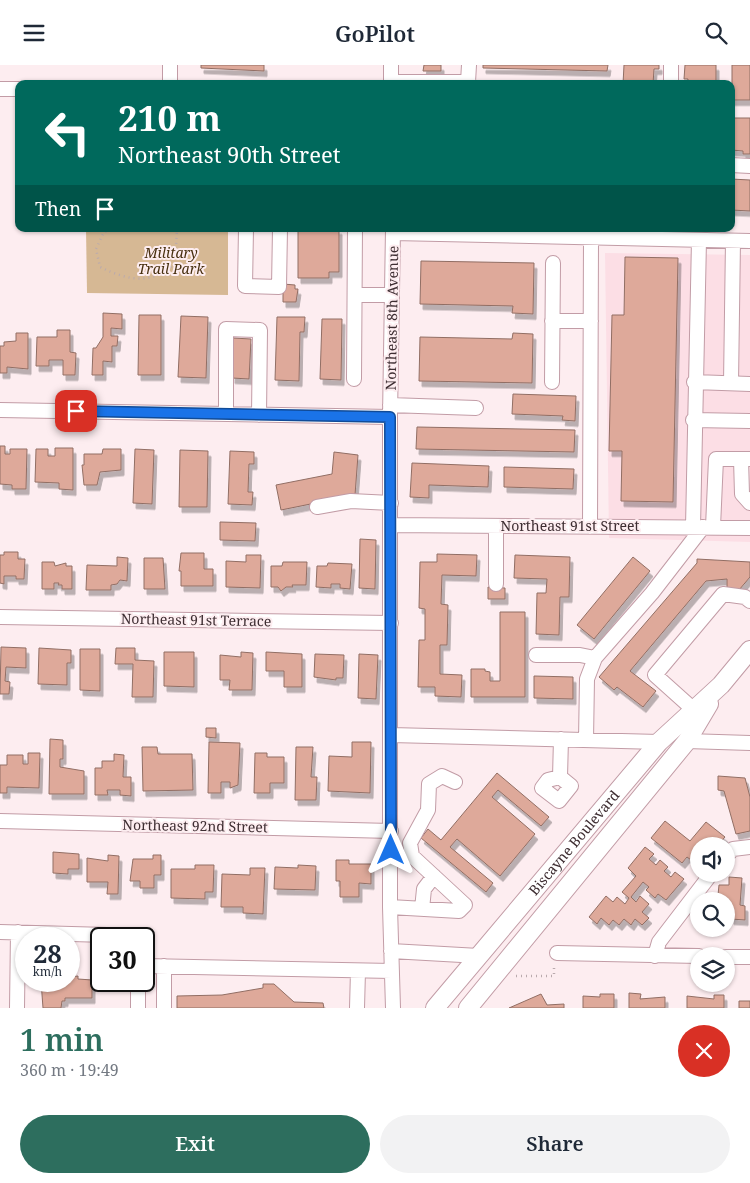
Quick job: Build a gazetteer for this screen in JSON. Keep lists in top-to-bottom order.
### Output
{
  "streets": {
    "main road": ["Biscayne Boulevard"],
    "street": [
      "Northeast 8th Avenue",
      "Northeast 91st Street",
      "Northeast 91st Terrace",
      "Northeast 92nd Street"
    ]
  },
  "crossings": [
    ["Northeast 8th Avenue", "Northeast 91st Street"],
    ["Northeast 8th Avenue", "Northeast 91st Terrace"],
    ["Northeast 8th Avenue", "Northeast 92nd Street"]
  ],
  "parks": ["Military Trail Park"],
  "page": {
    "header": "GoPilot",
    "turn": ["210 m", "Northeast 90th Street"],
    "then": "Then",
    "speed": "28 km/h",
    "limit": "30",
    "heading": ["1 min", "360 m · 19:49"],
    "buttons": ["Exit", "Share"]
  }
}
